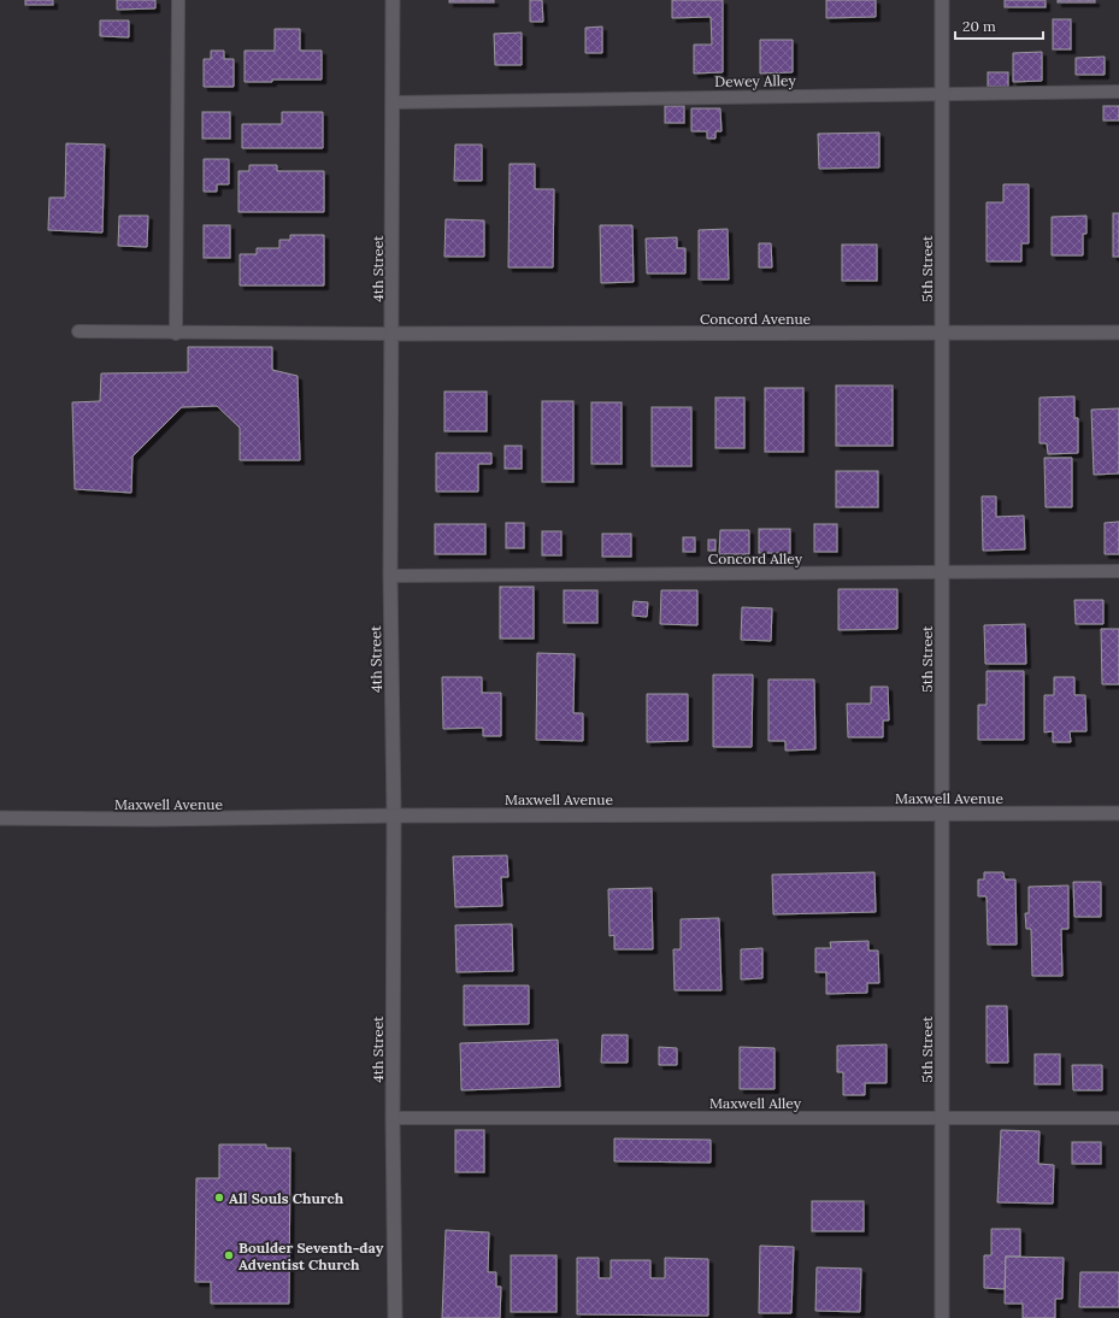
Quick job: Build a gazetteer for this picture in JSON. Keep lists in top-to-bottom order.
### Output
{
  "streets": {
    "street": [
      "4th Street",
      "5th Street",
      "Concord Avenue",
      "Maxwell Avenue"
    ],
    "lane": ["Dewey Alley", "Concord Alley", "Maxwell Alley"]
  },
  "crossings": [
    ["Dewey Alley", "4th Street"],
    ["Dewey Alley", "5th Street"],
    ["4th Street", "Concord Avenue"],
    ["4th Street", "Concord Alley"],
    ["4th Street", "Maxwell Avenue"],
    ["4th Street", "Maxwell Alley"],
    ["5th Street", "Concord Avenue"],
    ["5th Street", "Concord Alley"],
    ["5th Street", "Maxwell Avenue"],
    ["5th Street", "Maxwell Alley"]
  ],
  "places": ["All Souls Church", "Boulder Seventh-day Adventist Church"],
  "scale_bar": "20 m"
}
